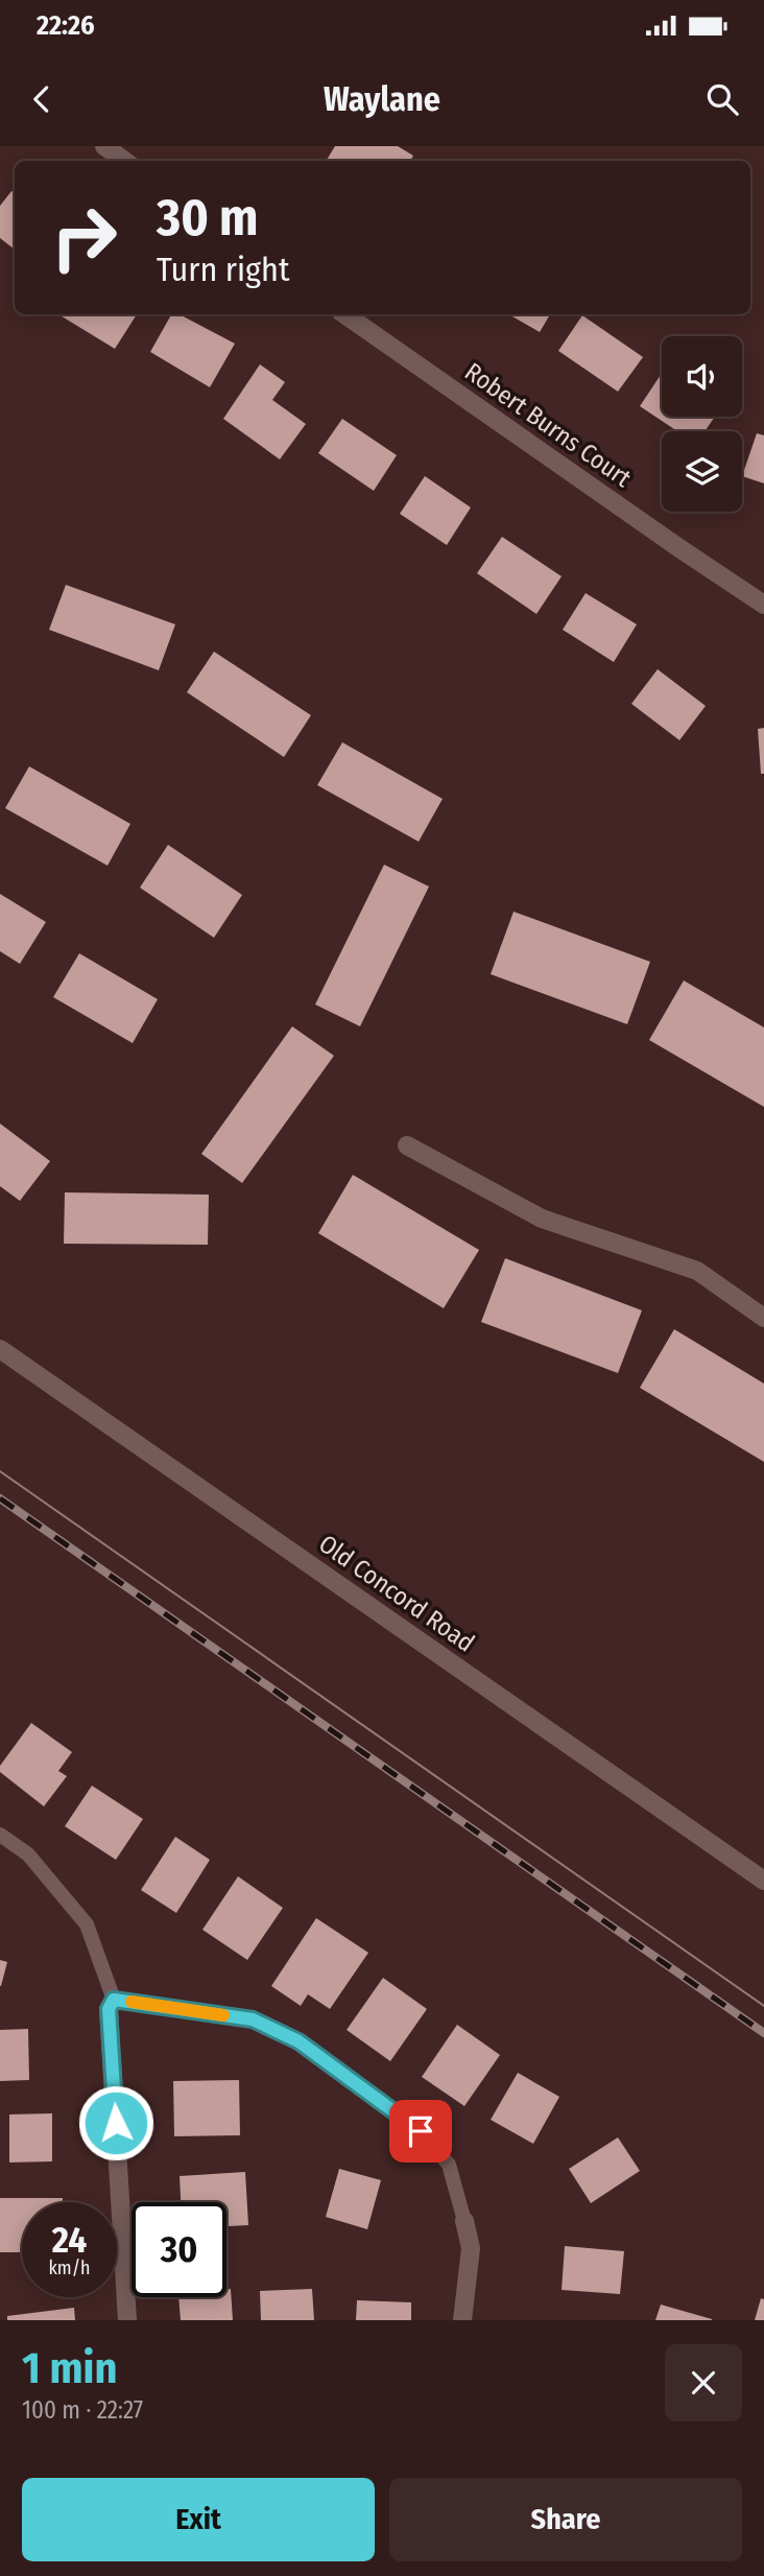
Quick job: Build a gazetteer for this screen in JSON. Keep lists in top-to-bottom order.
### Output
{
  "streets": {
    "street": ["Robert Burns Court", "Old Concord Road"]
  },
  "page": {
    "status": "22:26",
    "header": "Waylane",
    "turn": ["30 m", "Turn right"],
    "speed": "24 km/h",
    "limit": "30",
    "heading": ["1 min", "100 m · 22:27"],
    "buttons": ["Exit", "Share"]
  }
}
